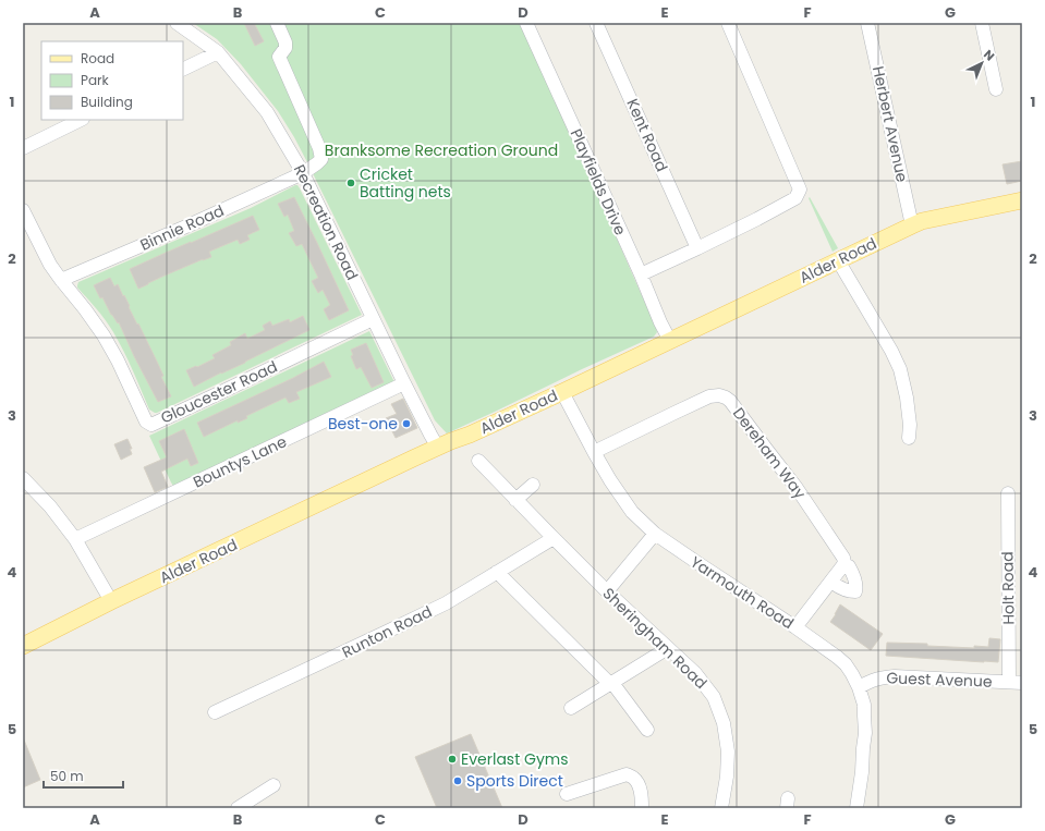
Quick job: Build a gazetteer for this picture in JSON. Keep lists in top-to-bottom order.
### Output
{
  "streets": {
    "main road": ["Alder Road"],
    "street": [
      "Herbert Avenue",
      "Kent Road",
      "Playfields Drive",
      "Recreation Road",
      "Binnie Road",
      "Gloucester Road",
      "Dereham Way",
      "Bountys Lane",
      "Holt Road",
      "Yarmouth Road",
      "Runton Road",
      "Sheringham Road",
      "Guest Avenue"
    ]
  },
  "crossings": [
    ["Herbert Avenue", "Alder Road"],
    ["Playfields Drive", "Alder Road"],
    ["Recreation Road", "Binnie Road"],
    ["Recreation Road", "Alder Road"],
    ["Recreation Road", "Gloucester Road"],
    ["Recreation Road", "Bountys Lane"],
    ["Binnie Road", "Gloucester Road"],
    ["Alder Road", "Yarmouth Road"],
    ["Dereham Way", "Yarmouth Road"],
    ["Holt Road", "Guest Avenue"],
    ["Yarmouth Road", "Guest Avenue"],
    ["Runton Road", "Sheringham Road"]
  ],
  "parks": ["Branksome Recreation Ground"],
  "places": [
    "Cricket Batting nets",
    "Best-one",
    "Everlast Gyms",
    "Sports Direct"
  ],
  "legend": ["Road", "Park", "Building"],
  "scale_bar": "50 m",
  "north": "top right",
  "grid": {
    "columns": [
      "A",
      "B",
      "C",
      "D",
      "E",
      "F",
      "G"
    ],
    "rows": [
      "1",
      "2",
      "3",
      "4",
      "5"
    ]
  }
}
